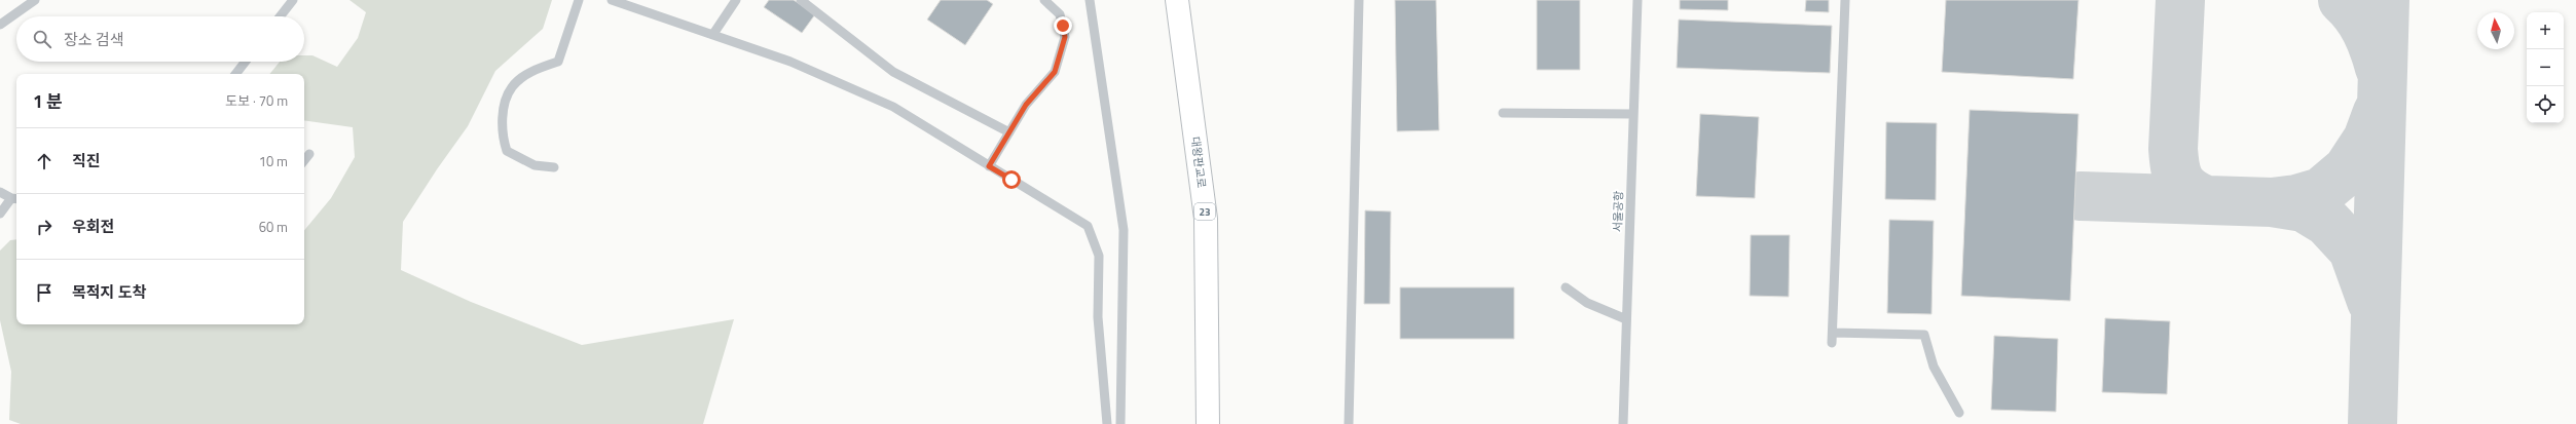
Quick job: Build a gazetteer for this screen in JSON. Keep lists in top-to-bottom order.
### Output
{
  "streets": {
    "main road": ["대왕판교로", "23"],
    "lane": ["서울공항"]
  },
  "north": "top",
  "page": {
    "map_buttons": ["+", "−"],
    "search": "장소 검색",
    "heading": ["1 분", "도보 · 70 m"],
    "list": [
      ["직진", "10 m"],
      ["우회전", "60 m"],
      "목적지 도착"
    ]
  }
}
